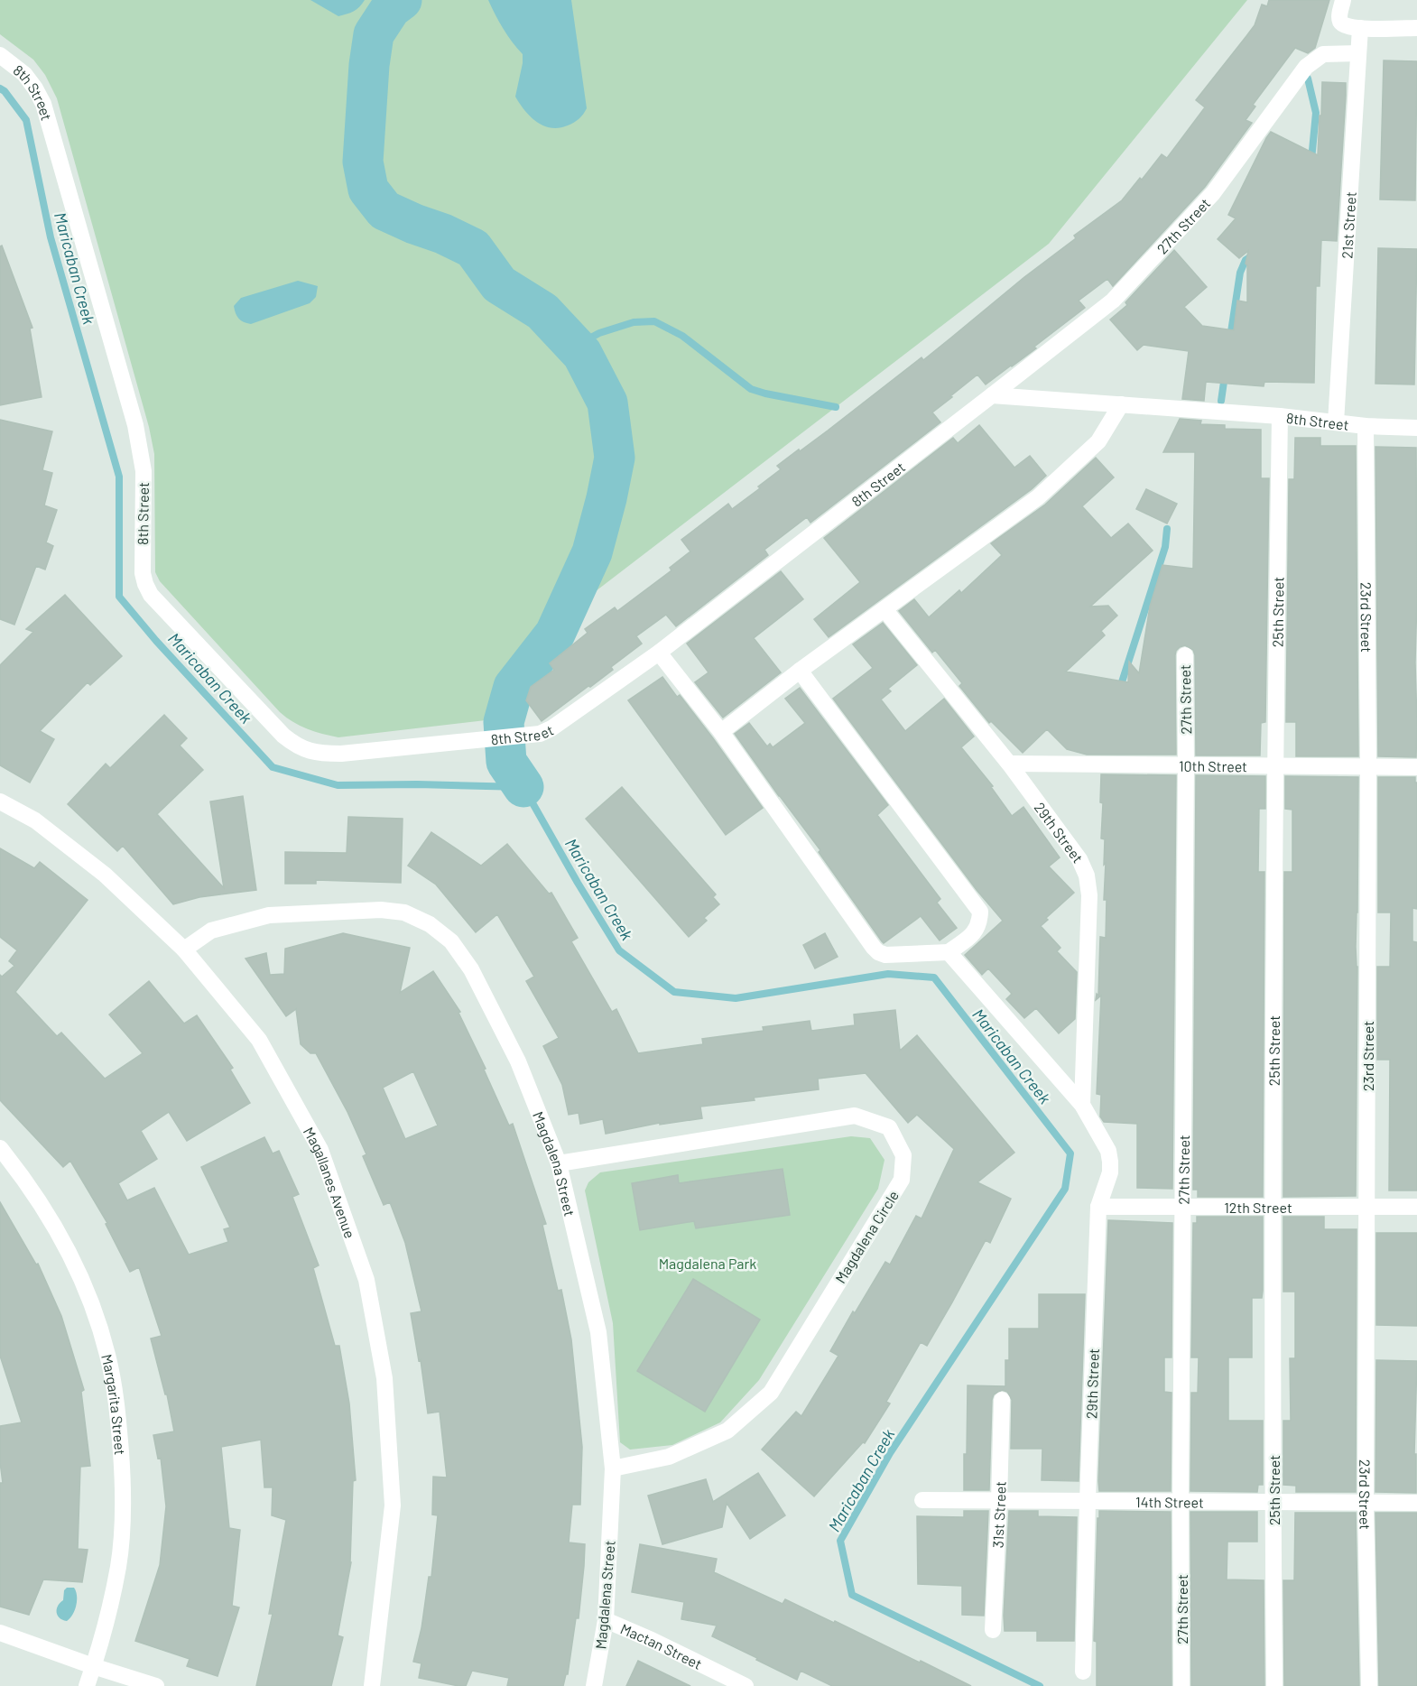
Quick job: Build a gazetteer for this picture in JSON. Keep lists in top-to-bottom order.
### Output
{
  "streets": {
    "street": [
      "8th Street",
      "27th Street",
      "21st Street",
      "25th Street",
      "23rd Street",
      "10th Street",
      "29th Street",
      "Magdalena Street",
      "Magallanes Avenue",
      "12th Street",
      "Magdalena Circle",
      "Margarita Street",
      "14th Street",
      "31st Street",
      "Mactan Street"
    ]
  },
  "crossings": [
    ["8th Street", "27th Street"],
    ["8th Street", "21st Street"],
    ["8th Street", "25th Street"],
    ["8th Street", "23rd Street"],
    ["27th Street", "21st Street"],
    ["27th Street", "10th Street"],
    ["27th Street", "12th Street"],
    ["27th Street", "14th Street"],
    ["25th Street", "10th Street"],
    ["25th Street", "12th Street"],
    ["25th Street", "14th Street"],
    ["23rd Street", "10th Street"],
    ["23rd Street", "12th Street"],
    ["23rd Street", "14th Street"],
    ["10th Street", "29th Street"],
    ["29th Street", "12th Street"],
    ["29th Street", "14th Street"],
    ["Magdalena Street", "Magallanes Avenue"],
    ["Magdalena Street", "Magdalena Circle"],
    ["Magdalena Street", "Mactan Street"],
    ["14th Street", "31st Street"]
  ],
  "water": ["Maricaban Creek"],
  "parks": ["Magdalena Park"]
}
